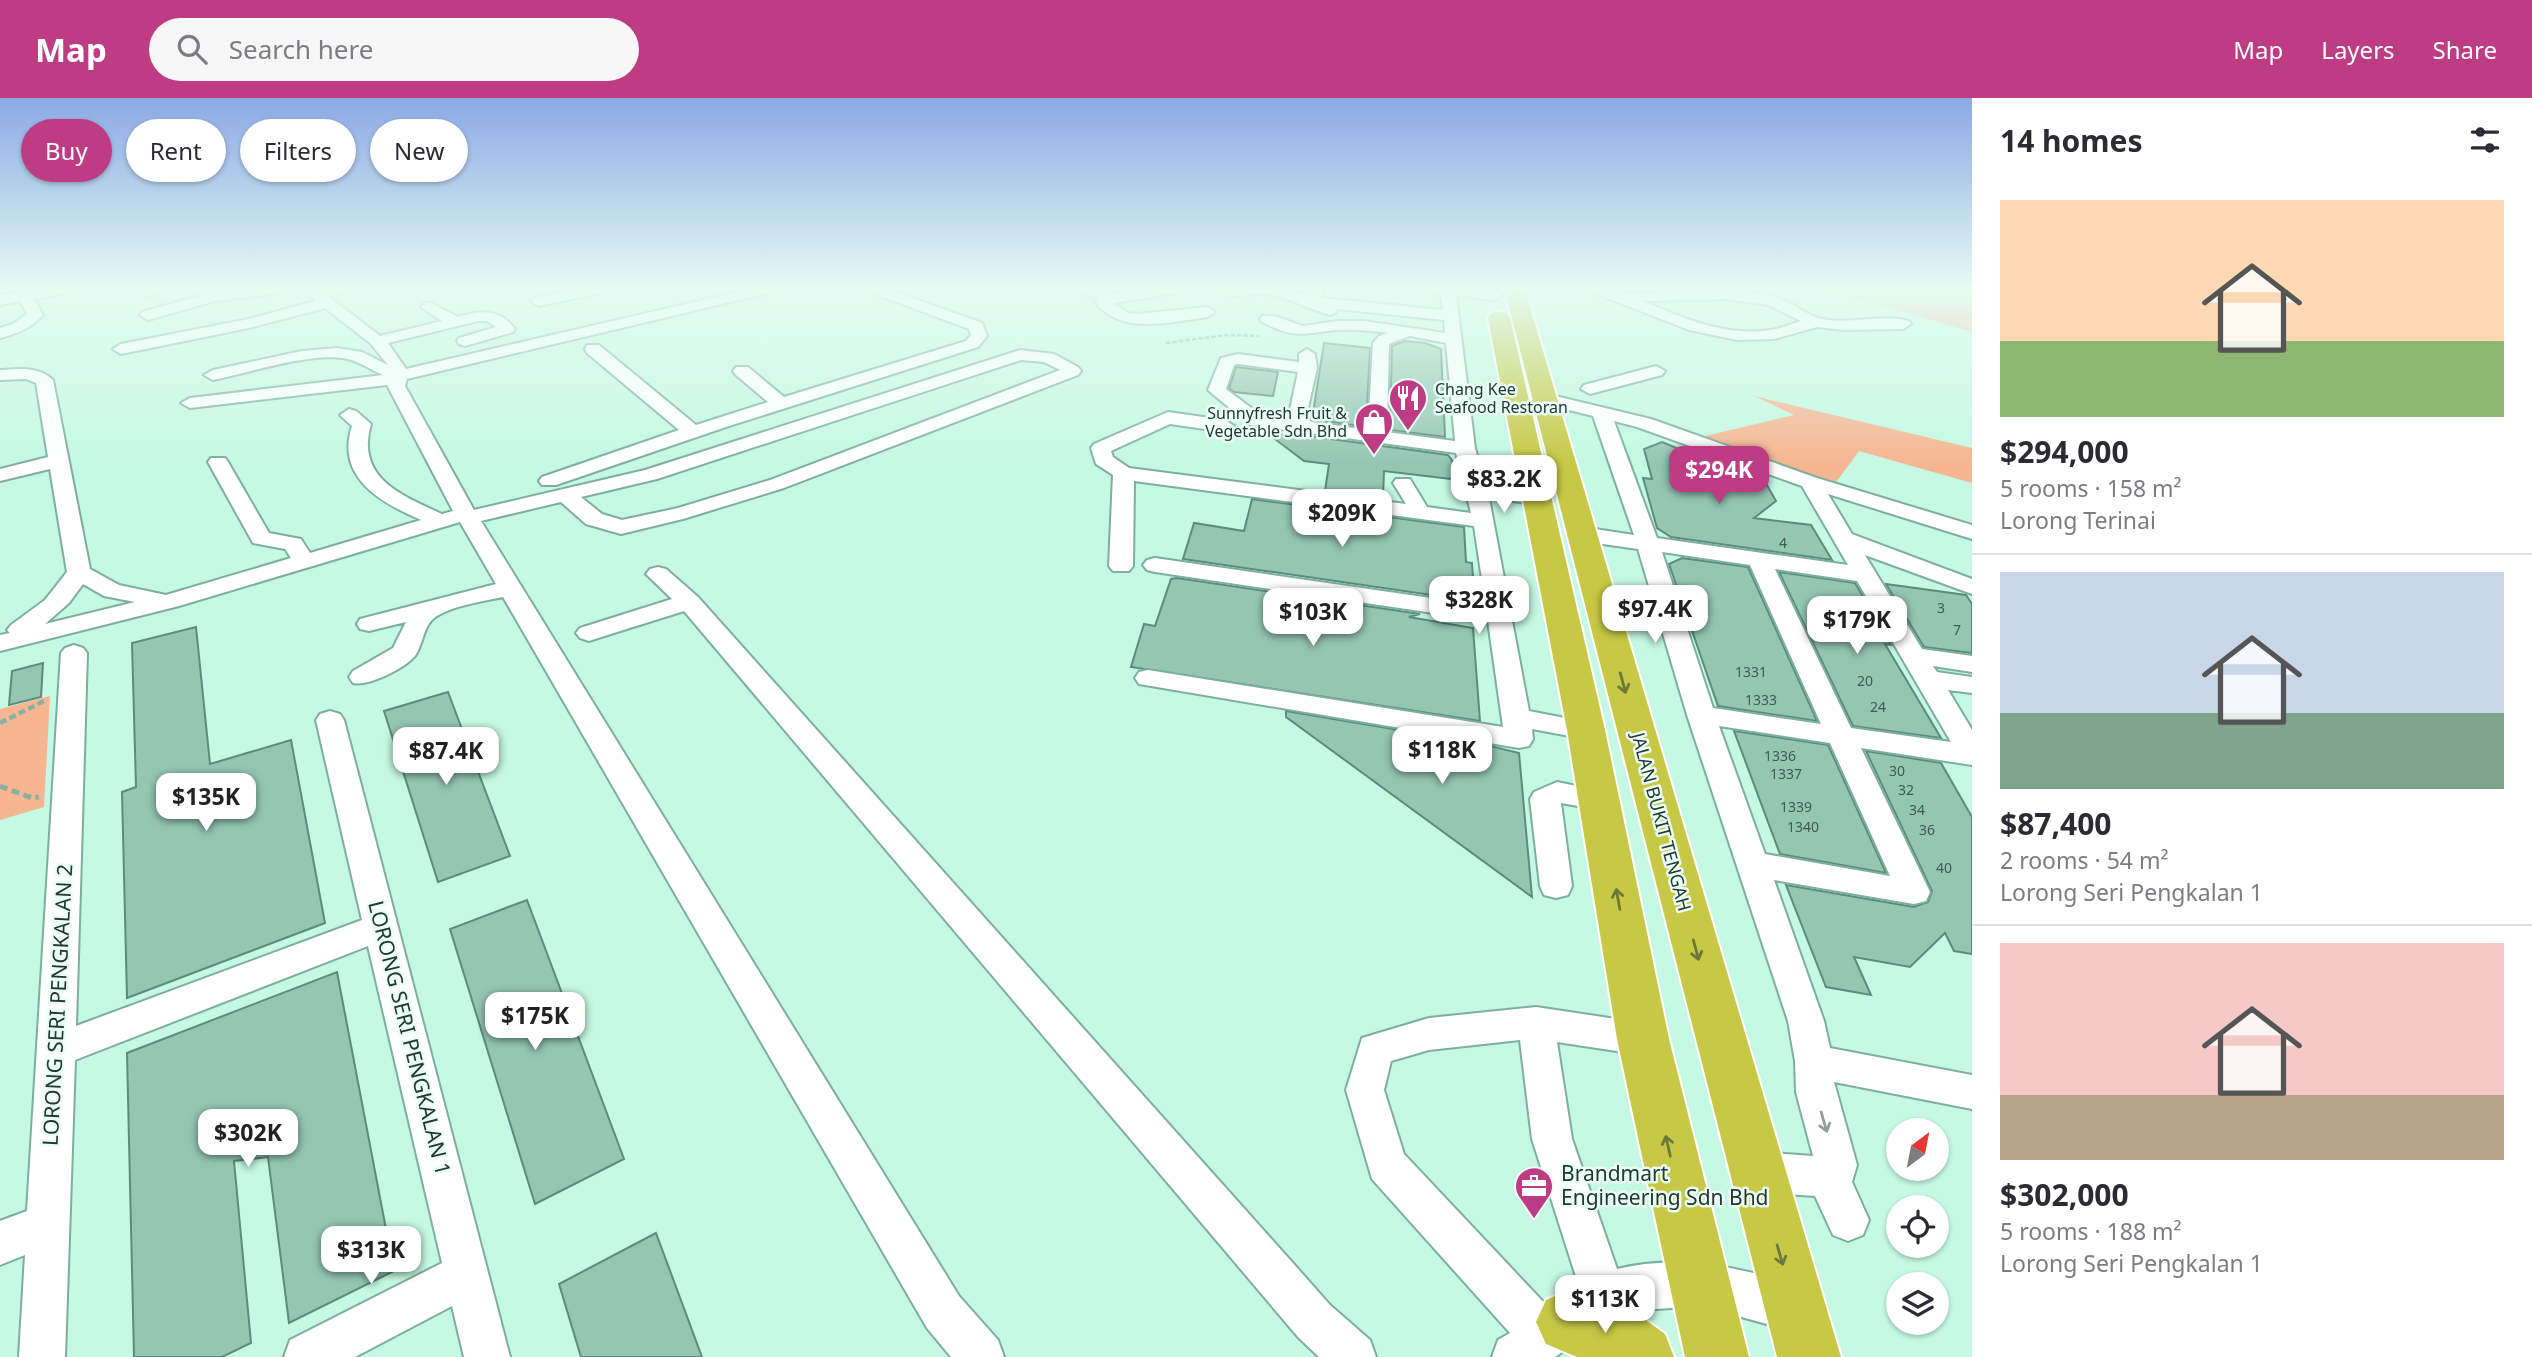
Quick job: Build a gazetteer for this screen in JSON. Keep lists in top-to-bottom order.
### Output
{
  "streets": {
    "highway": ["JALAN BUKIT TENGAH"],
    "street": ["LORONG SERI PENGKALAN 2", "LORONG SERI PENGKALAN 1"]
  },
  "places": {
    "restaurant": ["Chang Kee Seafood Restoran"],
    "shop": ["Sunnyfresh Fruit & Vegetable Sdn Bhd"],
    "office": ["Brandmart Engineering Sdn Bhd"]
  },
  "house_numbers": [
    "4",
    "3",
    "7",
    "1331",
    "20",
    "1333",
    "24",
    "1336",
    "30",
    "1337",
    "32",
    "1339",
    "34",
    "1340",
    "36",
    "40"
  ],
  "north": "top right",
  "page": {
    "header": "Map",
    "search": "Search here",
    "nav": ["Map", "Layers", "Share"],
    "heading": "14 homes",
    "chip": [
      "Buy",
      "Rent",
      "Filters",
      "New"
    ],
    "list": [
      {
        "name": "$294,000",
        "note": "5 rooms · 158 m² · Lorong Terinai"
      },
      {
        "name": "$87,400",
        "note": "2 rooms · 54 m² · Lorong Seri Pengkalan 1"
      },
      {
        "name": "$302,000",
        "note": "5 rooms · 188 m² · Lorong Seri Pengkalan 1"
      }
    ],
    "price": [
      "$294K",
      "$83.2K",
      "$209K",
      "$328K",
      "$97.4K",
      "$103K",
      "$179K",
      "$118K",
      "$87.4K",
      "$135K",
      "$175K",
      "$302K",
      "$313K",
      "$113K"
    ]
  }
}
